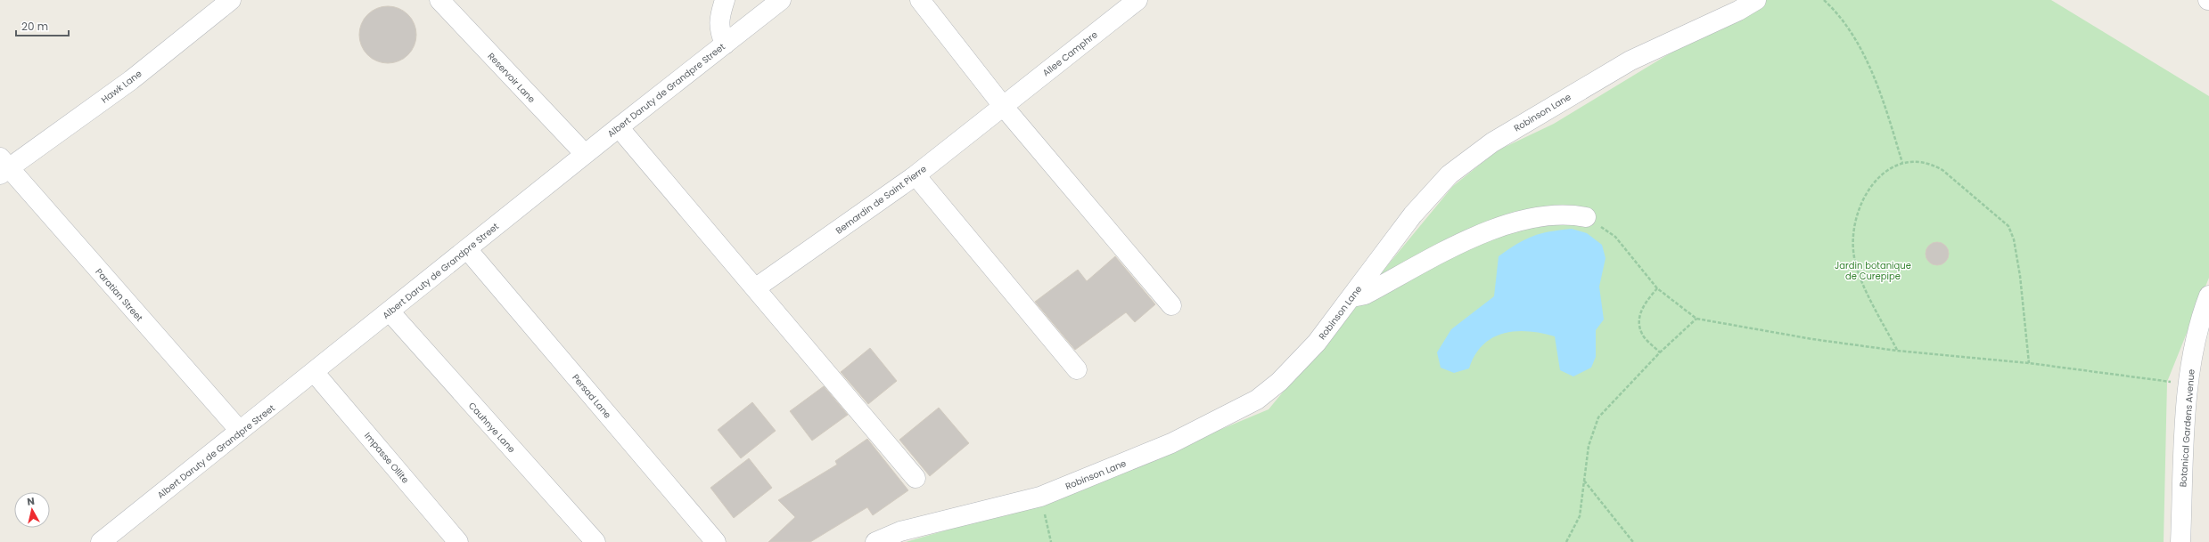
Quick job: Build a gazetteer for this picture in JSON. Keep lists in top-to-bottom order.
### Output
{
  "streets": {
    "street": [
      "Allee Camphre",
      "Reservoir Lane",
      "Hawk Lane",
      "Albert Daruty de Grandpre Street",
      "Robinson Lane",
      "Bernardin de Saint Pierre",
      "Paratian Street",
      "Persad Lane",
      "Cauhnye Lane",
      "Botanical Gardens Avenue",
      "Impasse Ollite"
    ]
  },
  "crossings": [
    ["Allee Camphre", "Bernardin de Saint Pierre"],
    ["Reservoir Lane", "Albert Daruty de Grandpre Street"],
    ["Hawk Lane", "Paratian Street"],
    ["Albert Daruty de Grandpre Street", "Paratian Street"],
    ["Albert Daruty de Grandpre Street", "Persad Lane"],
    ["Albert Daruty de Grandpre Street", "Cauhnye Lane"],
    ["Albert Daruty de Grandpre Street", "Impasse Ollite"]
  ],
  "parks": ["Jardin botanique de Curepipe"],
  "scale_bar": "20 m",
  "north": "top"
}
